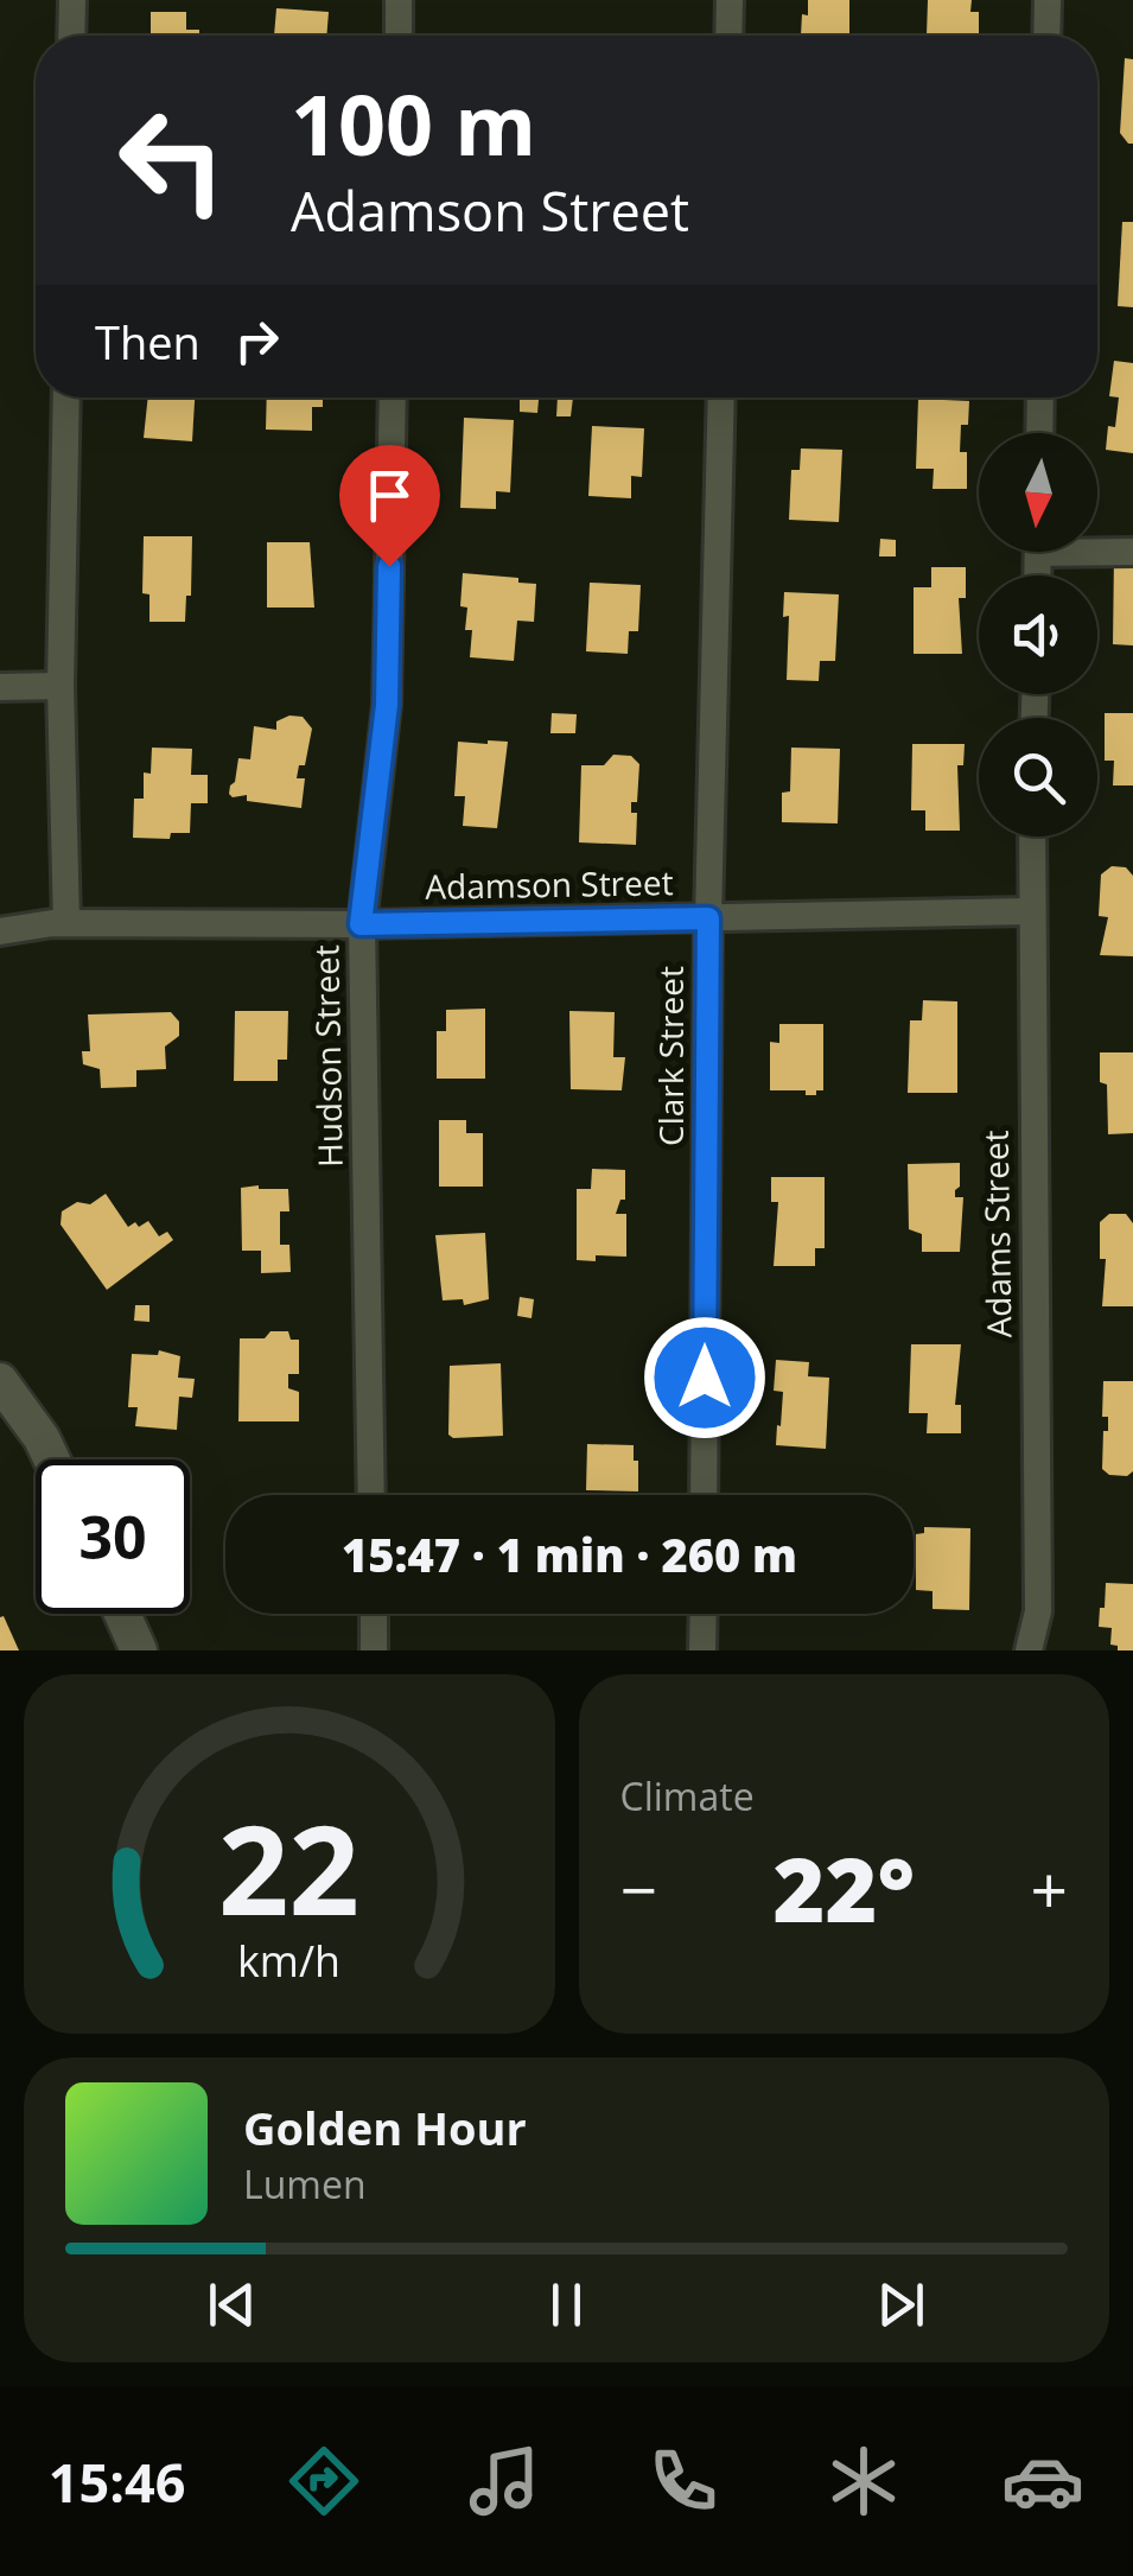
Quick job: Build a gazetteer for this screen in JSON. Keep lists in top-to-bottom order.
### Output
{
  "streets": {
    "street": [
      "Adamson Street",
      "Hudson Street",
      "Clark Street",
      "Adams Street"
    ]
  },
  "crossings": [
    ["Adamson Street", "Hudson Street"],
    ["Adamson Street", "Clark Street"],
    ["Adamson Street", "Adams Street"]
  ],
  "north": "bottom",
  "page": {
    "turn": ["100 m", "Adamson Street"],
    "then": "Then",
    "limit": "30",
    "trip": "15:47 · 1 min · 260 m",
    "tile": "Climate",
    "heat": ["−", "22°", "+"],
    "song": ["Golden Hour", "Lumen"],
    "tabs": "15:46",
    "gauge": ["22", "km/h"]
  }
}
